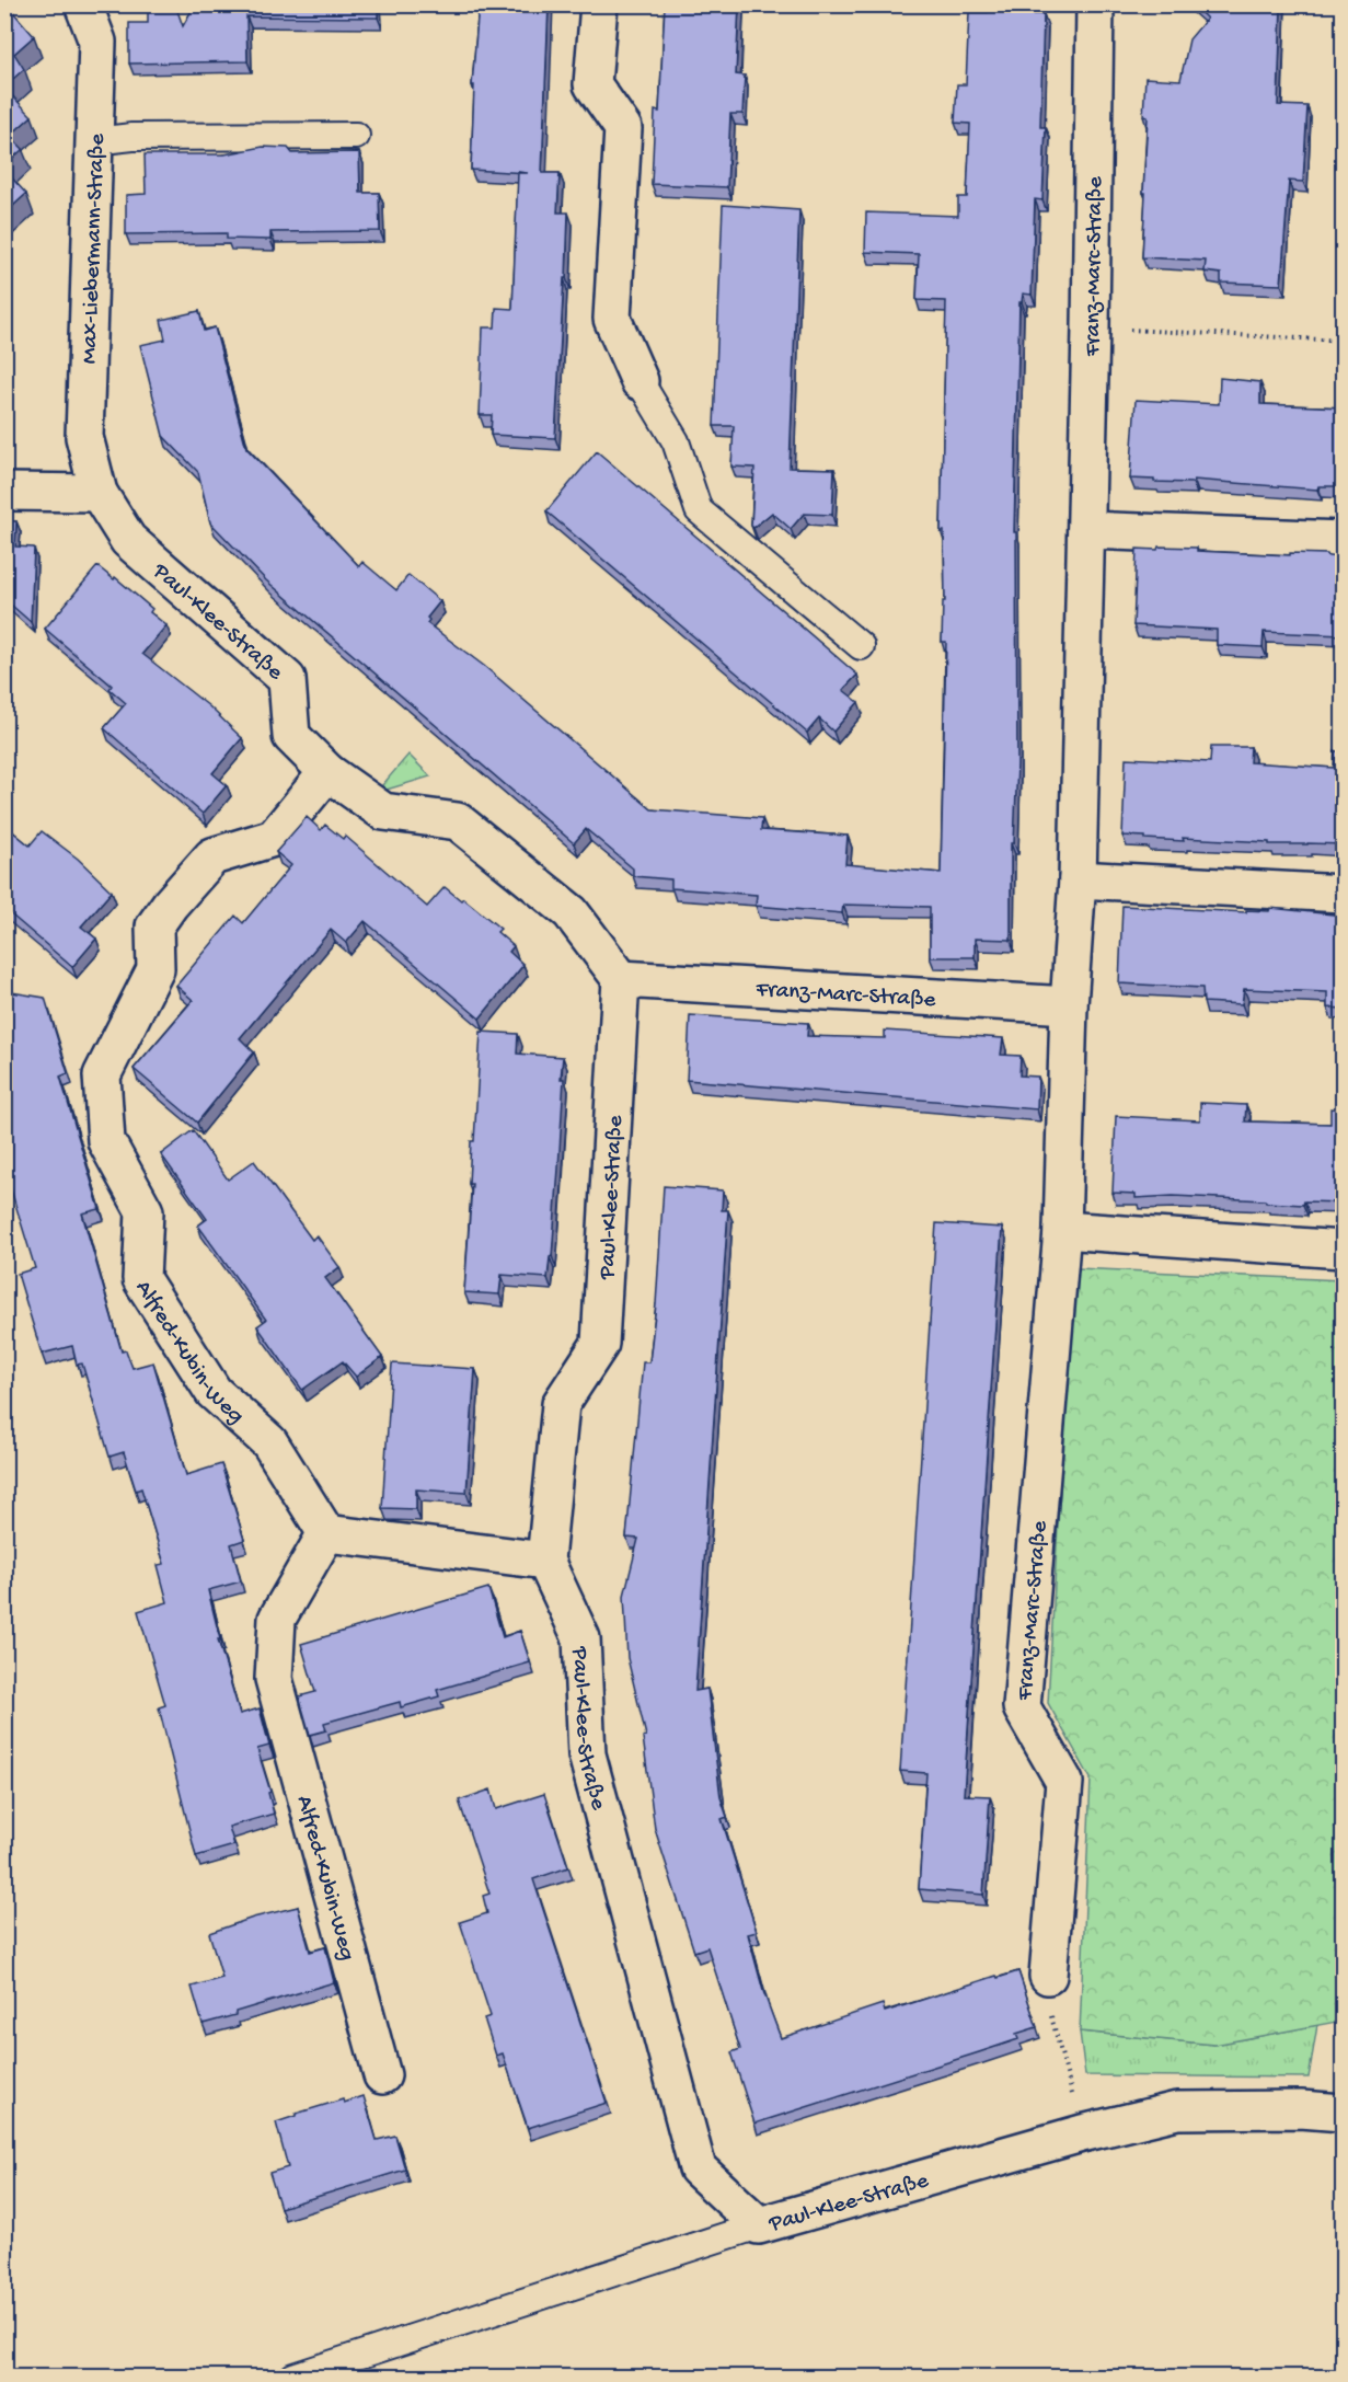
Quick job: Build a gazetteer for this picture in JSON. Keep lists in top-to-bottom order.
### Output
{
  "streets": {
    "street": [
      "Max-Liebermann-Straße",
      "Franz-Marc-Straße",
      "Paul-Klee-Straße",
      "Alfred-Kubin-Weg"
    ]
  },
  "crossings": [
    ["Max-Liebermann-Straße", "Paul-Klee-Straße"],
    ["Franz-Marc-Straße", "Paul-Klee-Straße"],
    ["Paul-Klee-Straße", "Alfred-Kubin-Weg"]
  ]
}
